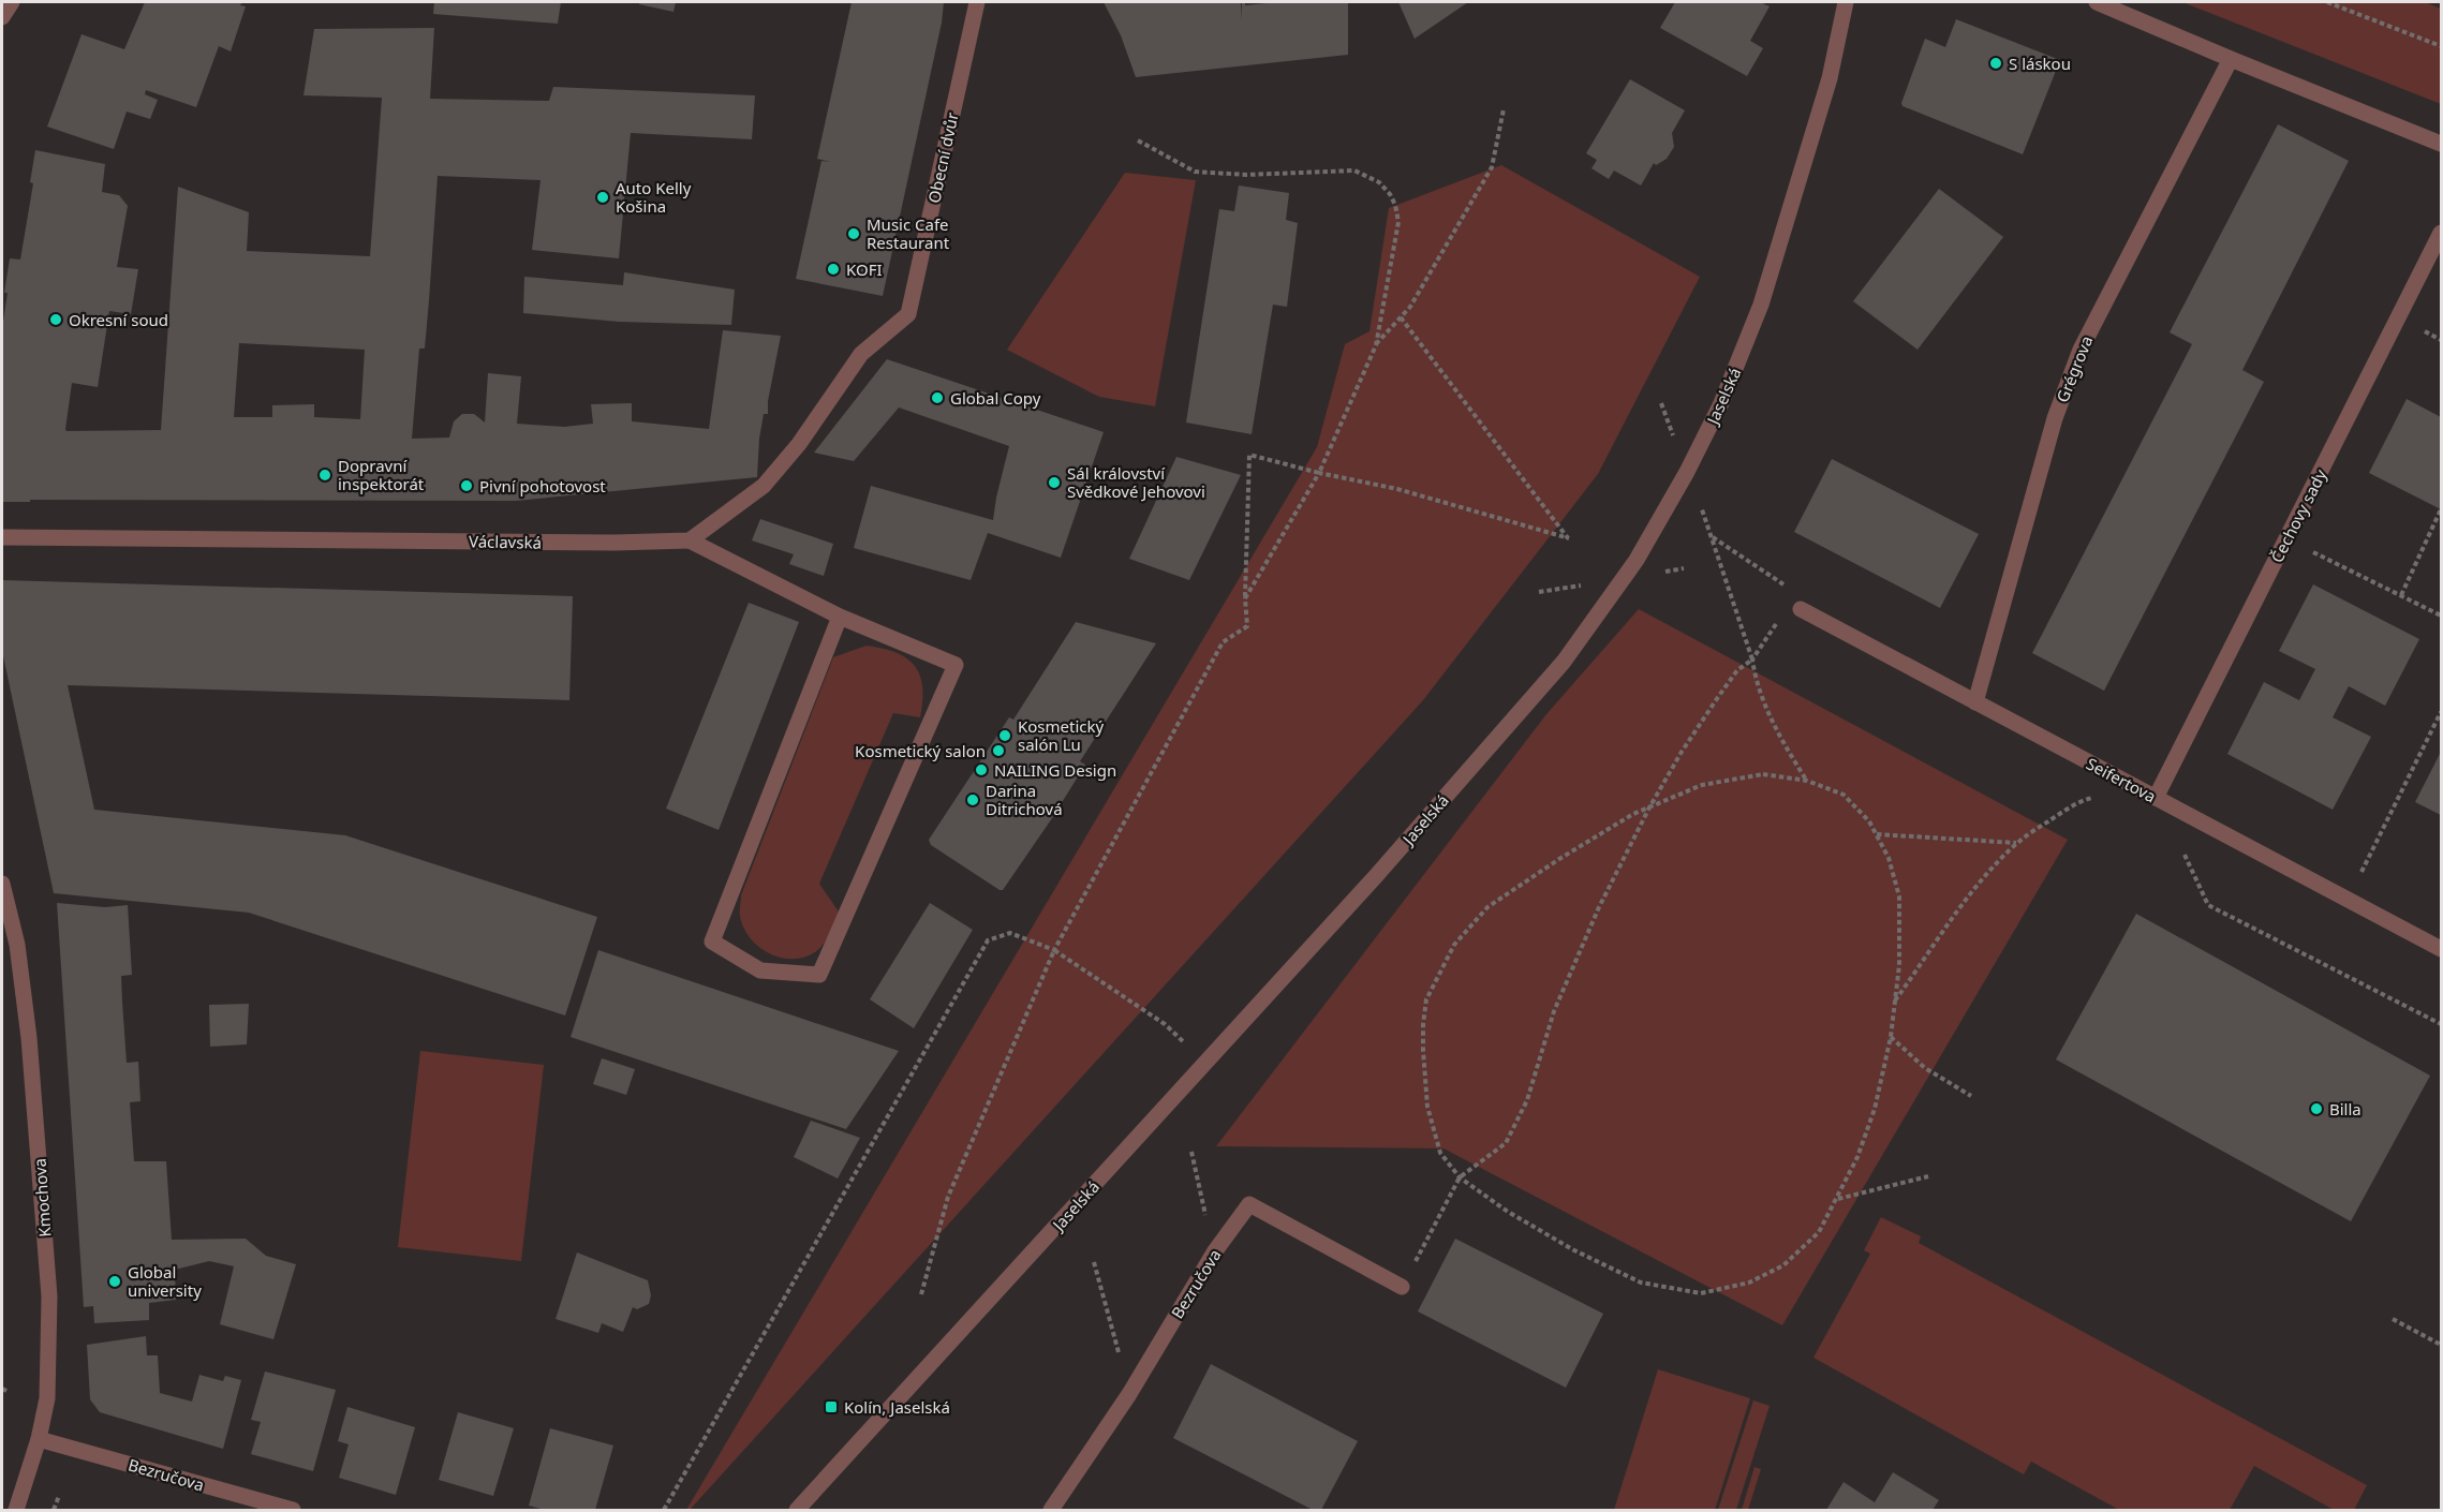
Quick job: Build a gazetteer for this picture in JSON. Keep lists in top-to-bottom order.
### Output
{
  "streets": {
    "street": [
      "Obecní dvůr",
      "Grégrova",
      "Jaselská",
      "Čechovy sady",
      "Václavská",
      "Seifertova",
      "Kmochova",
      "Bezručova"
    ]
  },
  "crossings": [
    ["Obecní dvůr", "Václavská"],
    ["Grégrova", "Seifertova"],
    ["Čechovy sady", "Seifertova"],
    ["Kmochova", "Bezručova"]
  ],
  "places": {
    "other": [
      "S láskou",
      "Auto Kelly Košina",
      "Music Cafe Restaurant",
      "KOFI",
      "Okresní soud",
      "Global Copy",
      "Dopravní inspektorát",
      "Sál království Svědkové Jehovovi",
      "Pivní pohotovost",
      "Kosmetický salón Lu",
      "Kosmetický salon",
      "NAILING Design",
      "Darina Ditrichová",
      "Billa",
      "Global university"
    ],
    "transit": ["Kolín, Jaselská"]
  }
}
